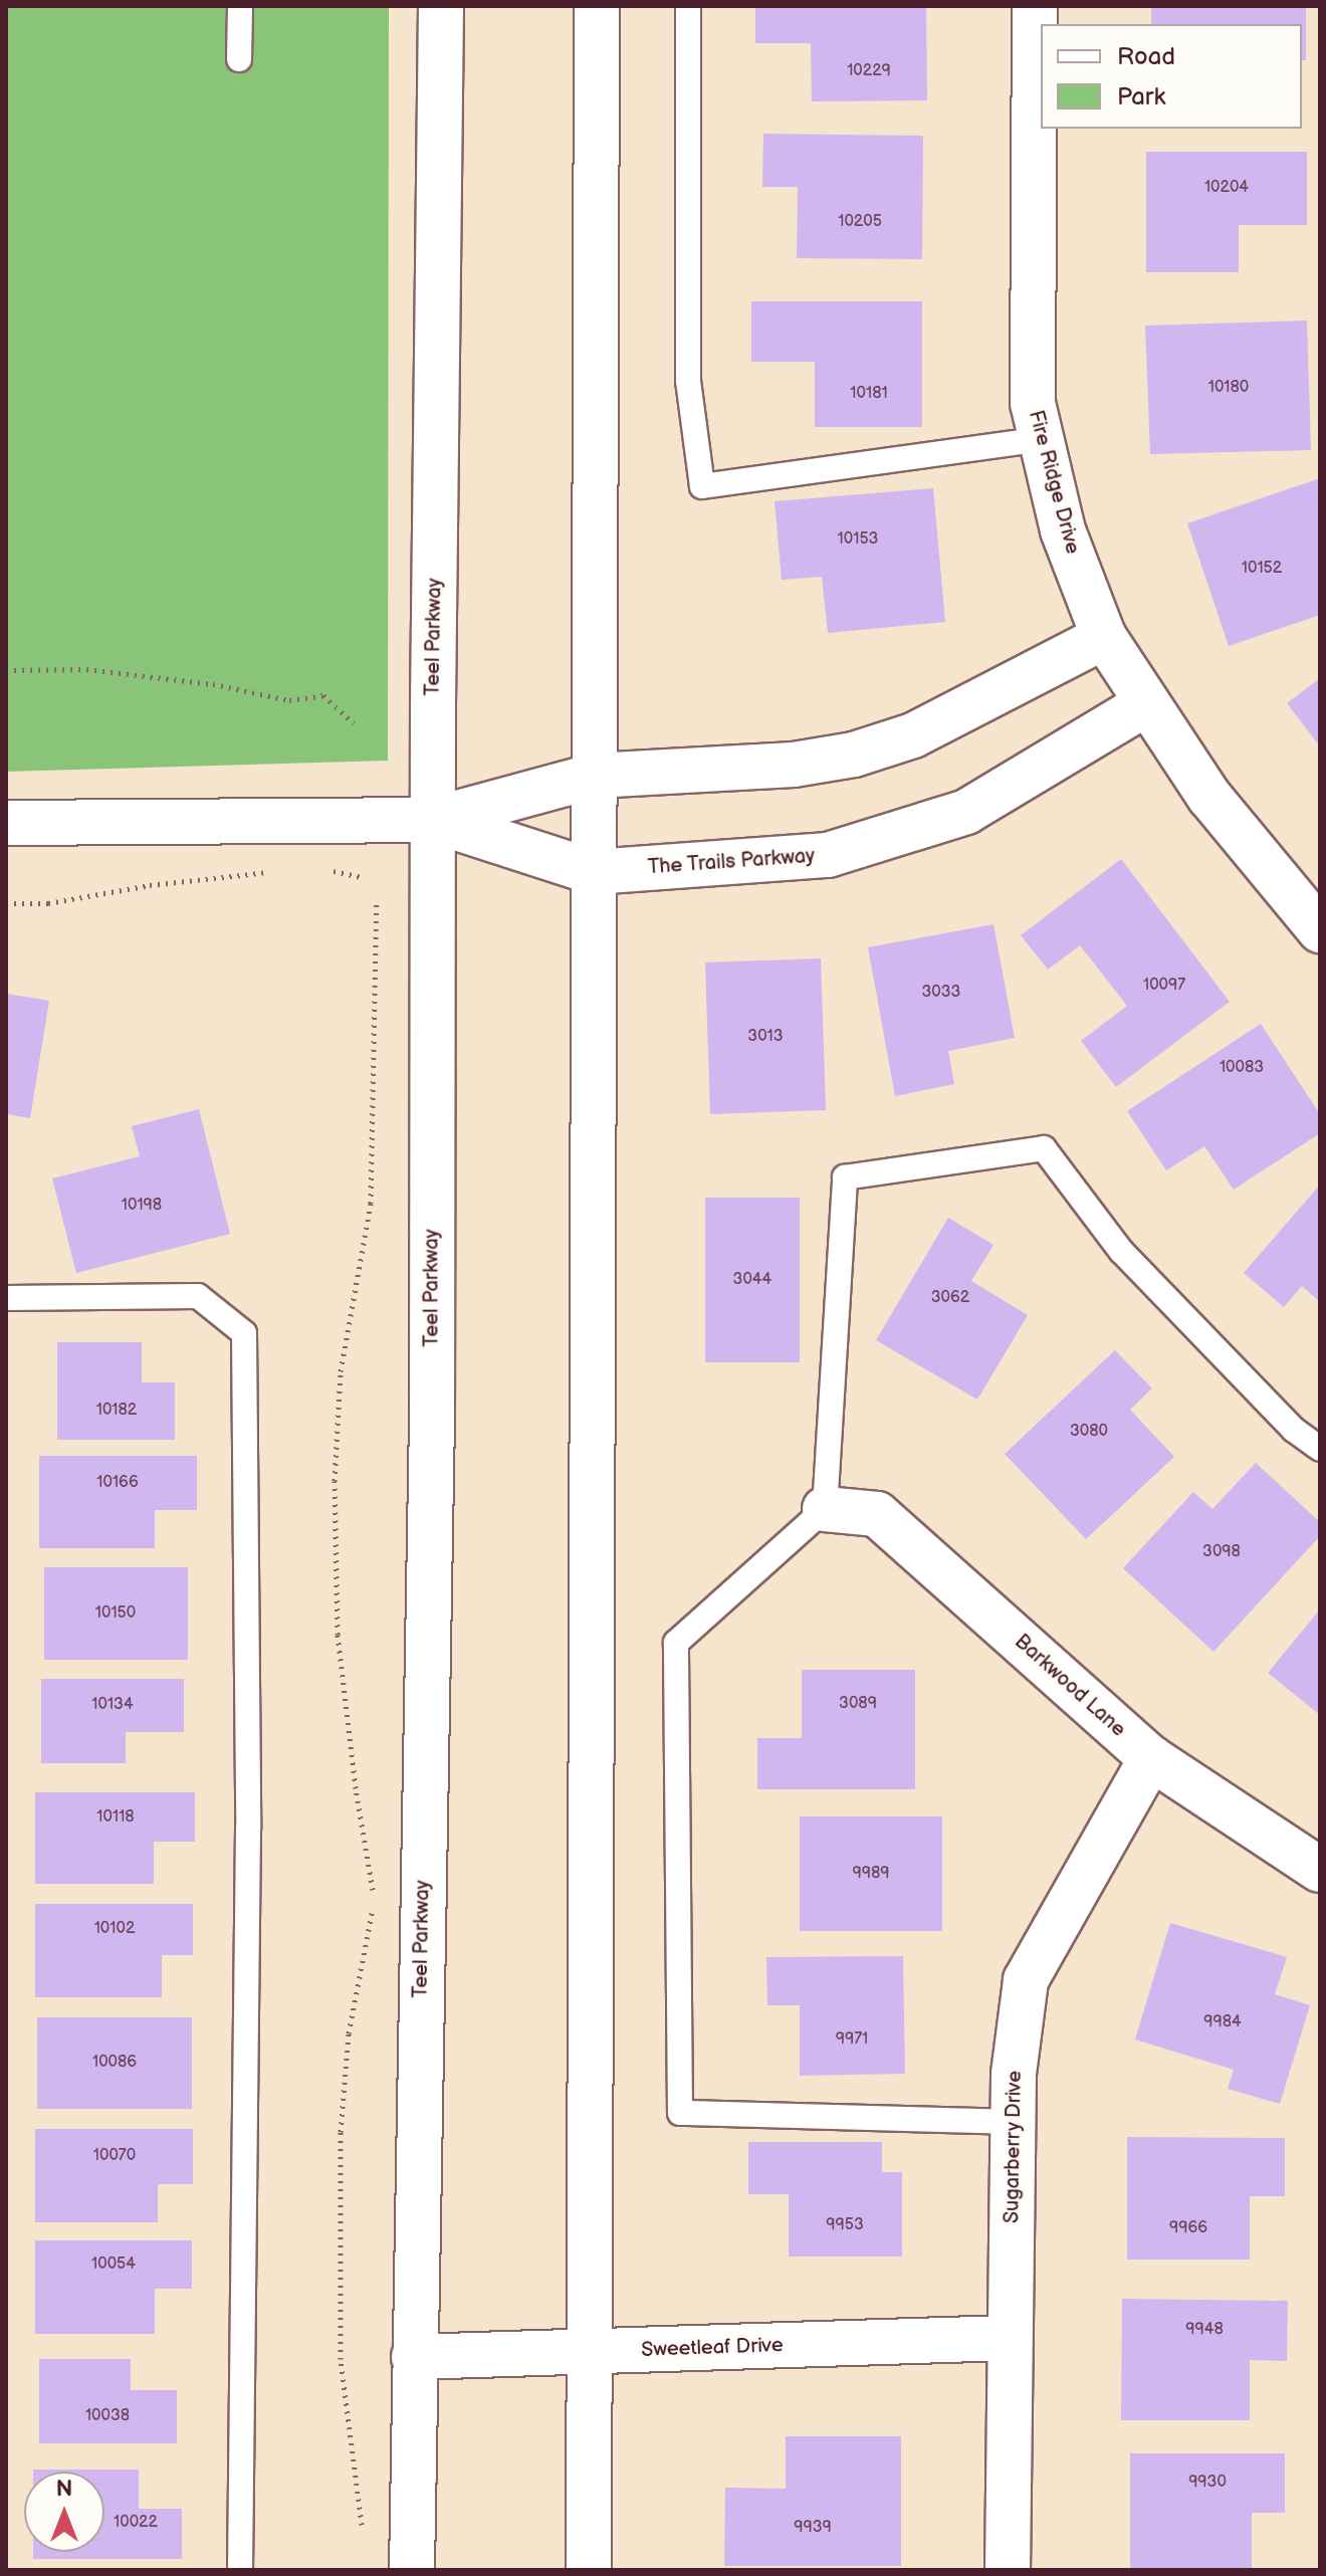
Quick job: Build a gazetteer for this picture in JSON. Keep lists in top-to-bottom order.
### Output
{
  "streets": {
    "main road": [
      "Fire Ridge Drive",
      "Teel Parkway",
      "The Trails Parkway",
      "Barkwood Lane",
      "Sugarberry Drive",
      "Sweetleaf Drive"
    ]
  },
  "crossings": [
    ["Fire Ridge Drive", "The Trails Parkway"],
    ["Teel Parkway", "The Trails Parkway"],
    ["Teel Parkway", "Sweetleaf Drive"],
    ["Barkwood Lane", "Sugarberry Drive"],
    ["Sugarberry Drive", "Sweetleaf Drive"]
  ],
  "house_numbers": [
    "10229",
    "10204",
    "10205",
    "10180",
    "10181",
    "10153",
    "10152",
    "10097",
    "3033",
    "3013",
    "10083",
    "10198",
    "3044",
    "3062",
    "10182",
    "3080",
    "10166",
    "3098",
    "10150",
    "3089",
    "10134",
    "10118",
    "9989",
    "10102",
    "9984",
    "9971",
    "10086",
    "10070",
    "9953",
    "9966",
    "10054",
    "9948",
    "10038",
    "9930",
    "10022",
    "9939"
  ],
  "legend": ["Road", "Park"],
  "north": "top"
}
